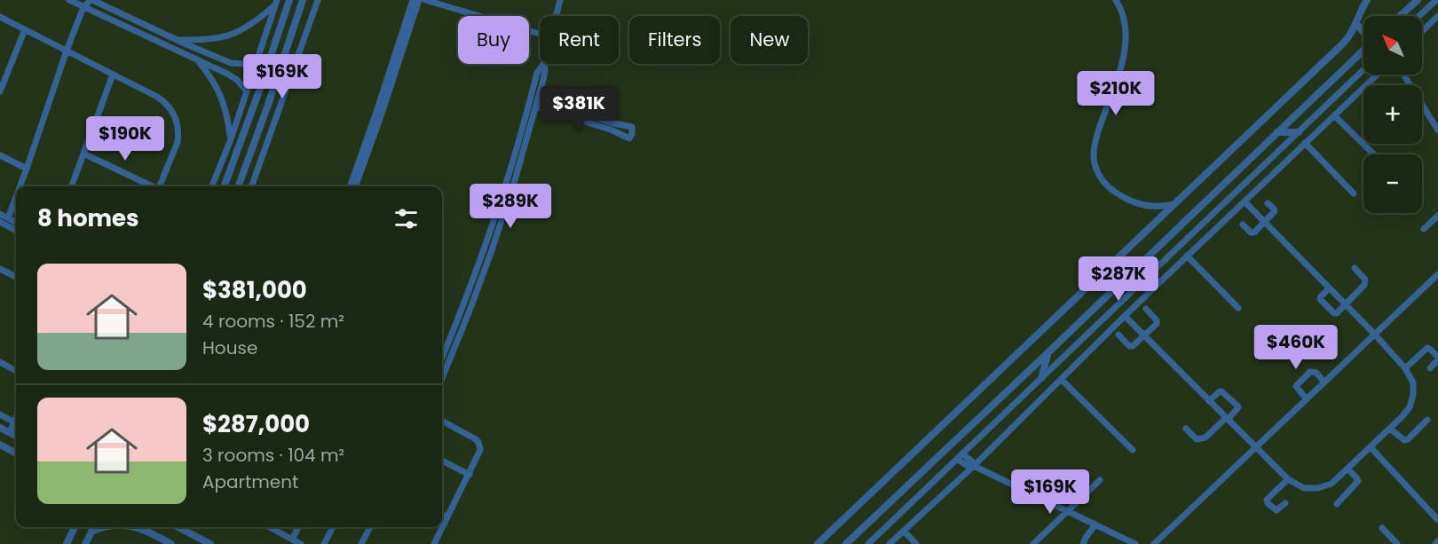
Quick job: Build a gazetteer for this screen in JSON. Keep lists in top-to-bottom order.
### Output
{
  "north": "top left",
  "page": {
    "map_buttons": ["+", "−"],
    "chip": [
      "Buy",
      "Rent",
      "Filters",
      "New"
    ],
    "price": [
      "$169K",
      "$210K",
      "$381K",
      "$190K",
      "$289K",
      "$287K",
      "$460K",
      "$169K"
    ],
    "heading": "8 homes",
    "list": [
      {
        "name": "$381,000",
        "note": "4 rooms · 152 m² · House"
      },
      {
        "name": "$287,000",
        "note": "3 rooms · 104 m² · Apartment"
      }
    ]
  }
}
